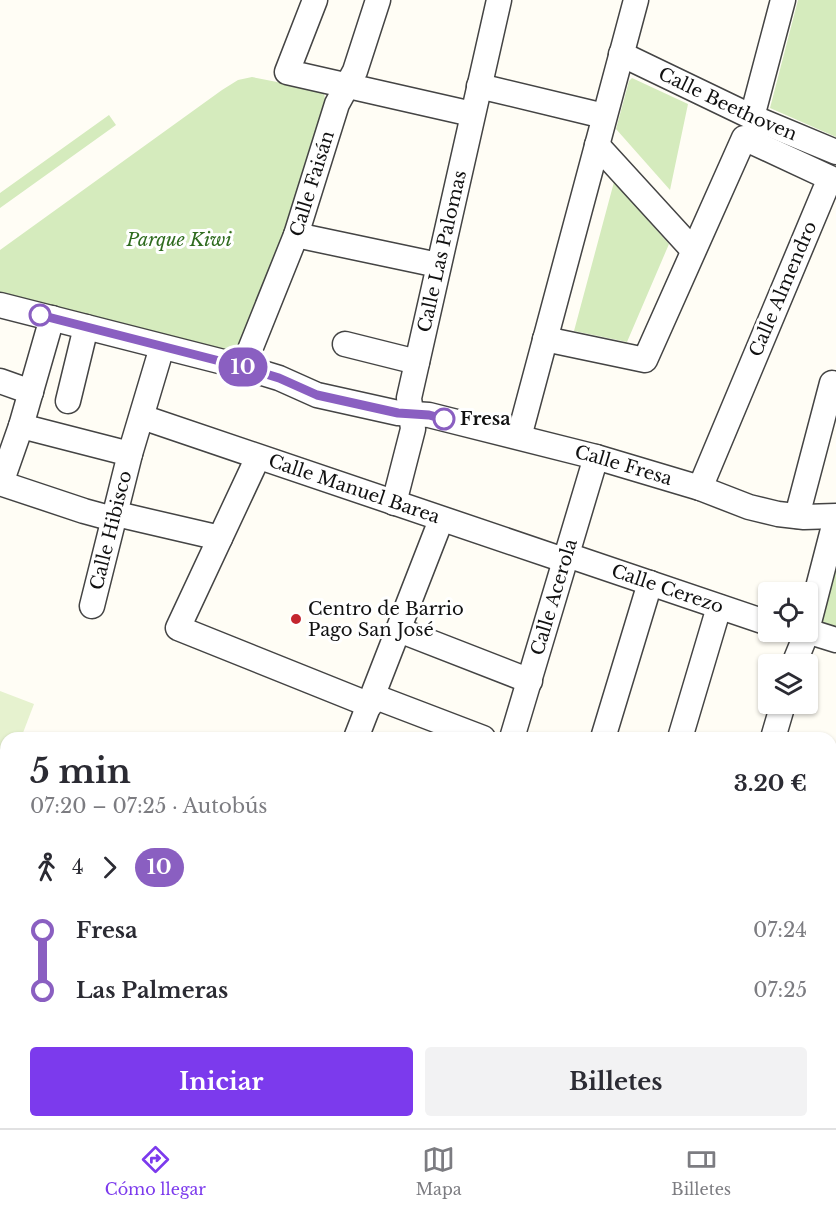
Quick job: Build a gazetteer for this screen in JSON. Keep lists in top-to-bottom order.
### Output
{
  "streets": {
    "street": [
      "Calle Beethoven",
      "Calle Faisán",
      "Calle Las Palomas",
      "Calle Almendro",
      "Calle Fresa",
      "Calle Manuel Barea",
      "Calle Hibisco",
      "Calle Cerezo",
      "Calle Acerola"
    ]
  },
  "crossings": [
    ["Calle Beethoven", "Calle Almendro"],
    ["Calle Faisán", "Calle Fresa"],
    ["Calle Las Palomas", "Calle Fresa"],
    ["Calle Las Palomas", "Calle Manuel Barea"],
    ["Calle Almendro", "Calle Fresa"],
    ["Calle Fresa", "Calle Hibisco"],
    ["Calle Fresa", "Calle Acerola"],
    ["Calle Manuel Barea", "Calle Hibisco"],
    ["Calle Manuel Barea", "Calle Cerezo"],
    ["Calle Manuel Barea", "Calle Acerola"],
    ["Calle Cerezo", "Calle Acerola"]
  ],
  "parks": ["Parque Kiwi"],
  "places": ["Fresa", "Centro de Barrio Pago San José"],
  "lines": ["bus line 10"],
  "page": {
    "on_map": "10",
    "heading": ["5 min", "07:20 – 07:25 · Autobús", "3.20 €"],
    "legs": ["4", "10"],
    "list": [
      {
        "name": "Fresa",
        "value": "07:24"
      },
      {
        "name": "Las Palmeras",
        "value": "07:25"
      }
    ],
    "buttons": ["Iniciar", "Billetes"],
    "tabs": ["Cómo llegar", "Mapa", "Billetes"]
  }
}
